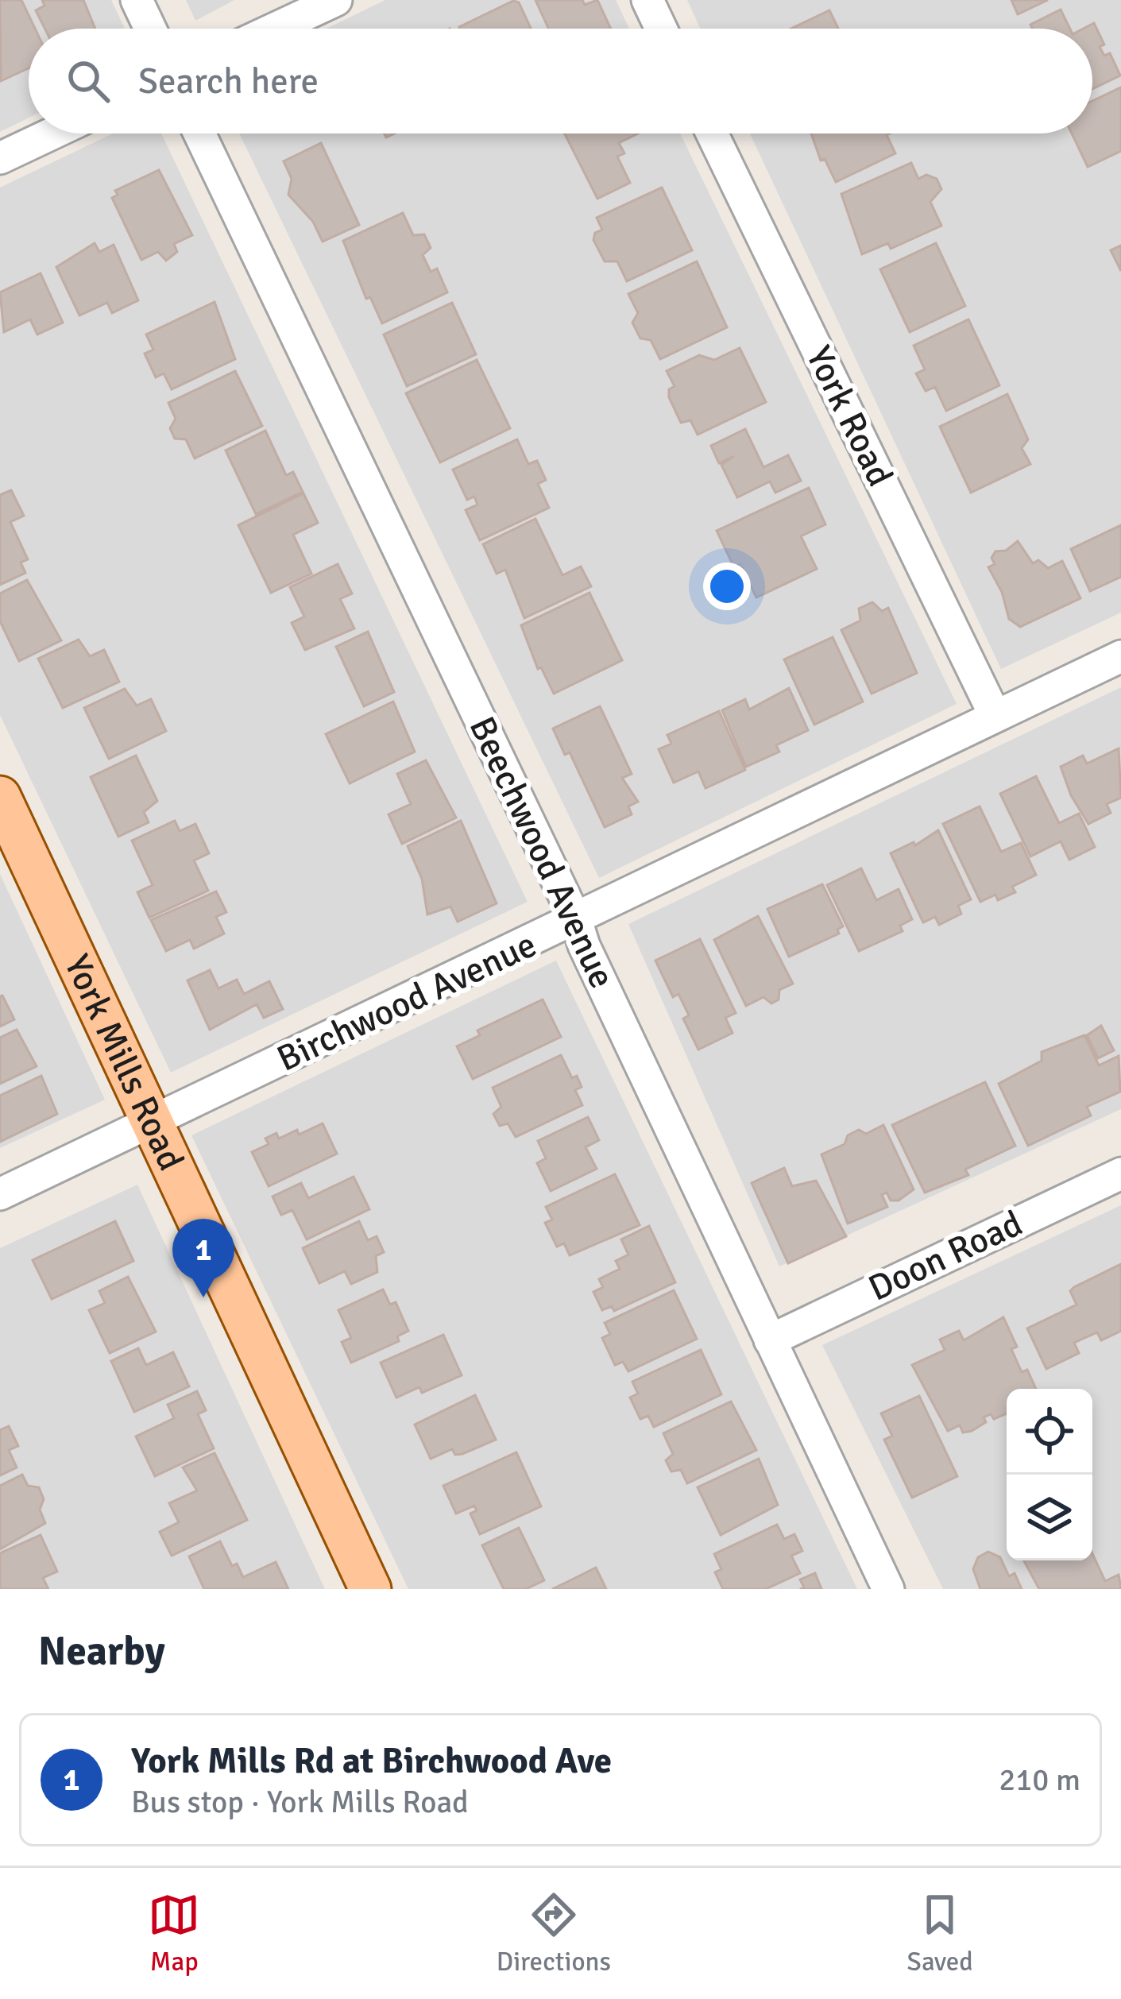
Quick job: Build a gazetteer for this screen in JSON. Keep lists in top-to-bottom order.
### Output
{
  "streets": {
    "main road": ["York Mills Road"],
    "street": [
      "York Road",
      "Beechwood Avenue",
      "Birchwood Avenue",
      "Doon Road"
    ]
  },
  "crossings": [
    ["York Road", "Birchwood Avenue"],
    ["Beechwood Avenue", "Birchwood Avenue"],
    ["Beechwood Avenue", "Doon Road"],
    ["Birchwood Avenue", "York Mills Road"]
  ],
  "page": {
    "search": "Search here",
    "pins": "1",
    "heading": "Nearby",
    "list": [
      {
        "mark": "1",
        "name": "York Mills Rd at Birchwood Ave",
        "note": "Bus stop · York Mills Road",
        "value": "210 m"
      }
    ],
    "nav": ["Map", "Directions", "Saved"]
  }
}
